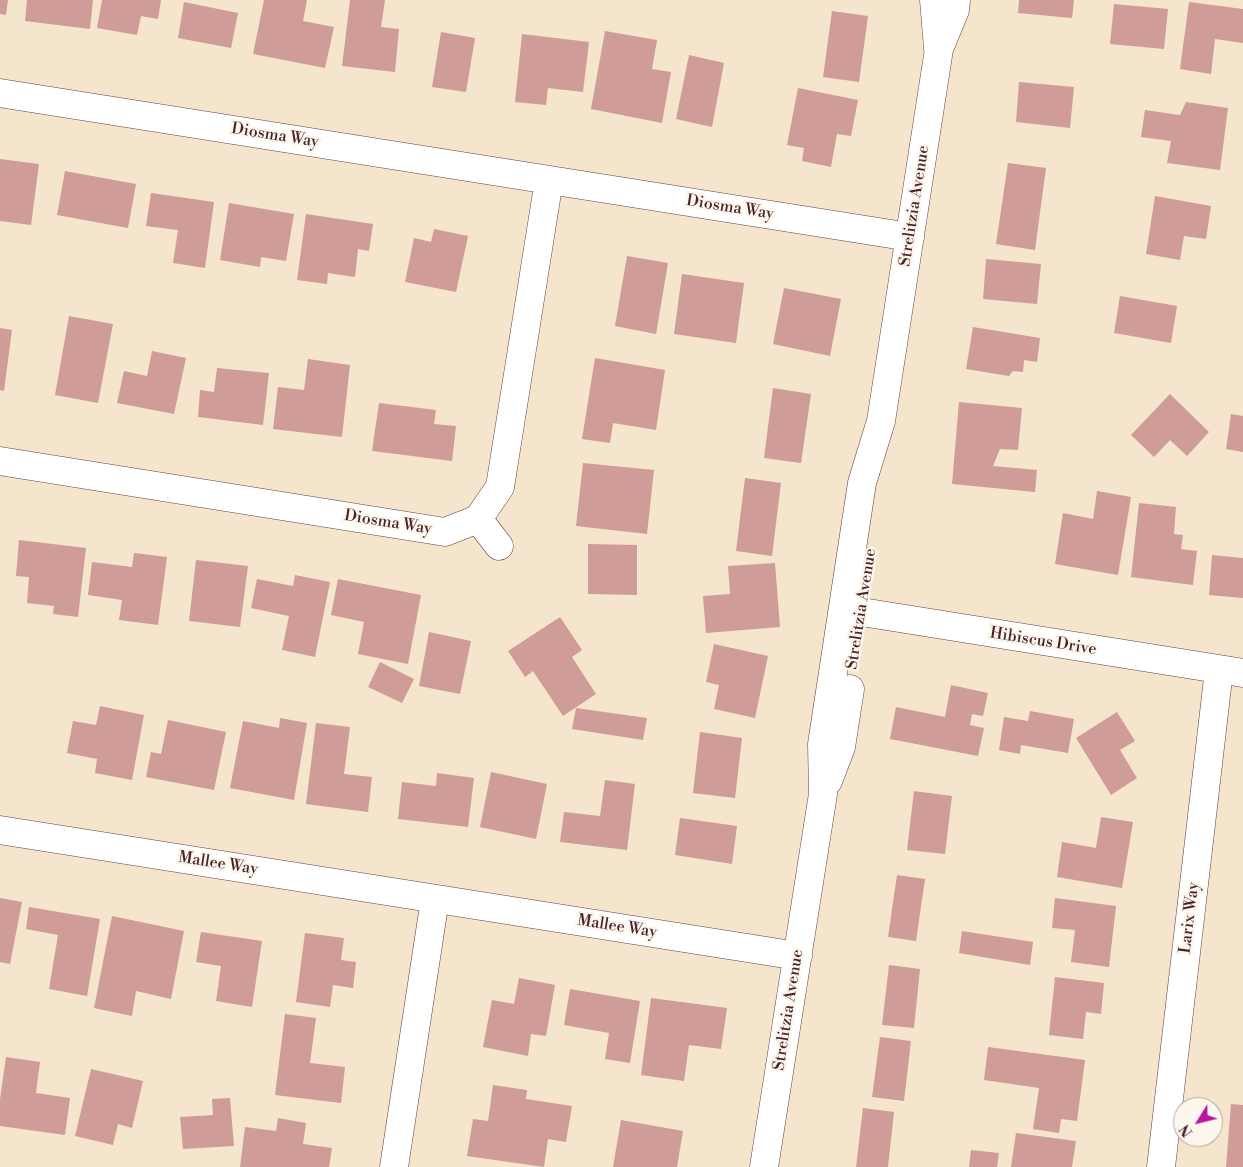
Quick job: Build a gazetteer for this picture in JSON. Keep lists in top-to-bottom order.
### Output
{
  "streets": {
    "street": [
      "Diosma Way",
      "Strelitzia Avenue",
      "Hibiscus Drive",
      "Mallee Way",
      "Larix Way"
    ]
  },
  "crossings": [
    ["Diosma Way", "Strelitzia Avenue"],
    ["Strelitzia Avenue", "Hibiscus Drive"],
    ["Strelitzia Avenue", "Mallee Way"],
    ["Hibiscus Drive", "Larix Way"]
  ],
  "north": "bottom left"
}
